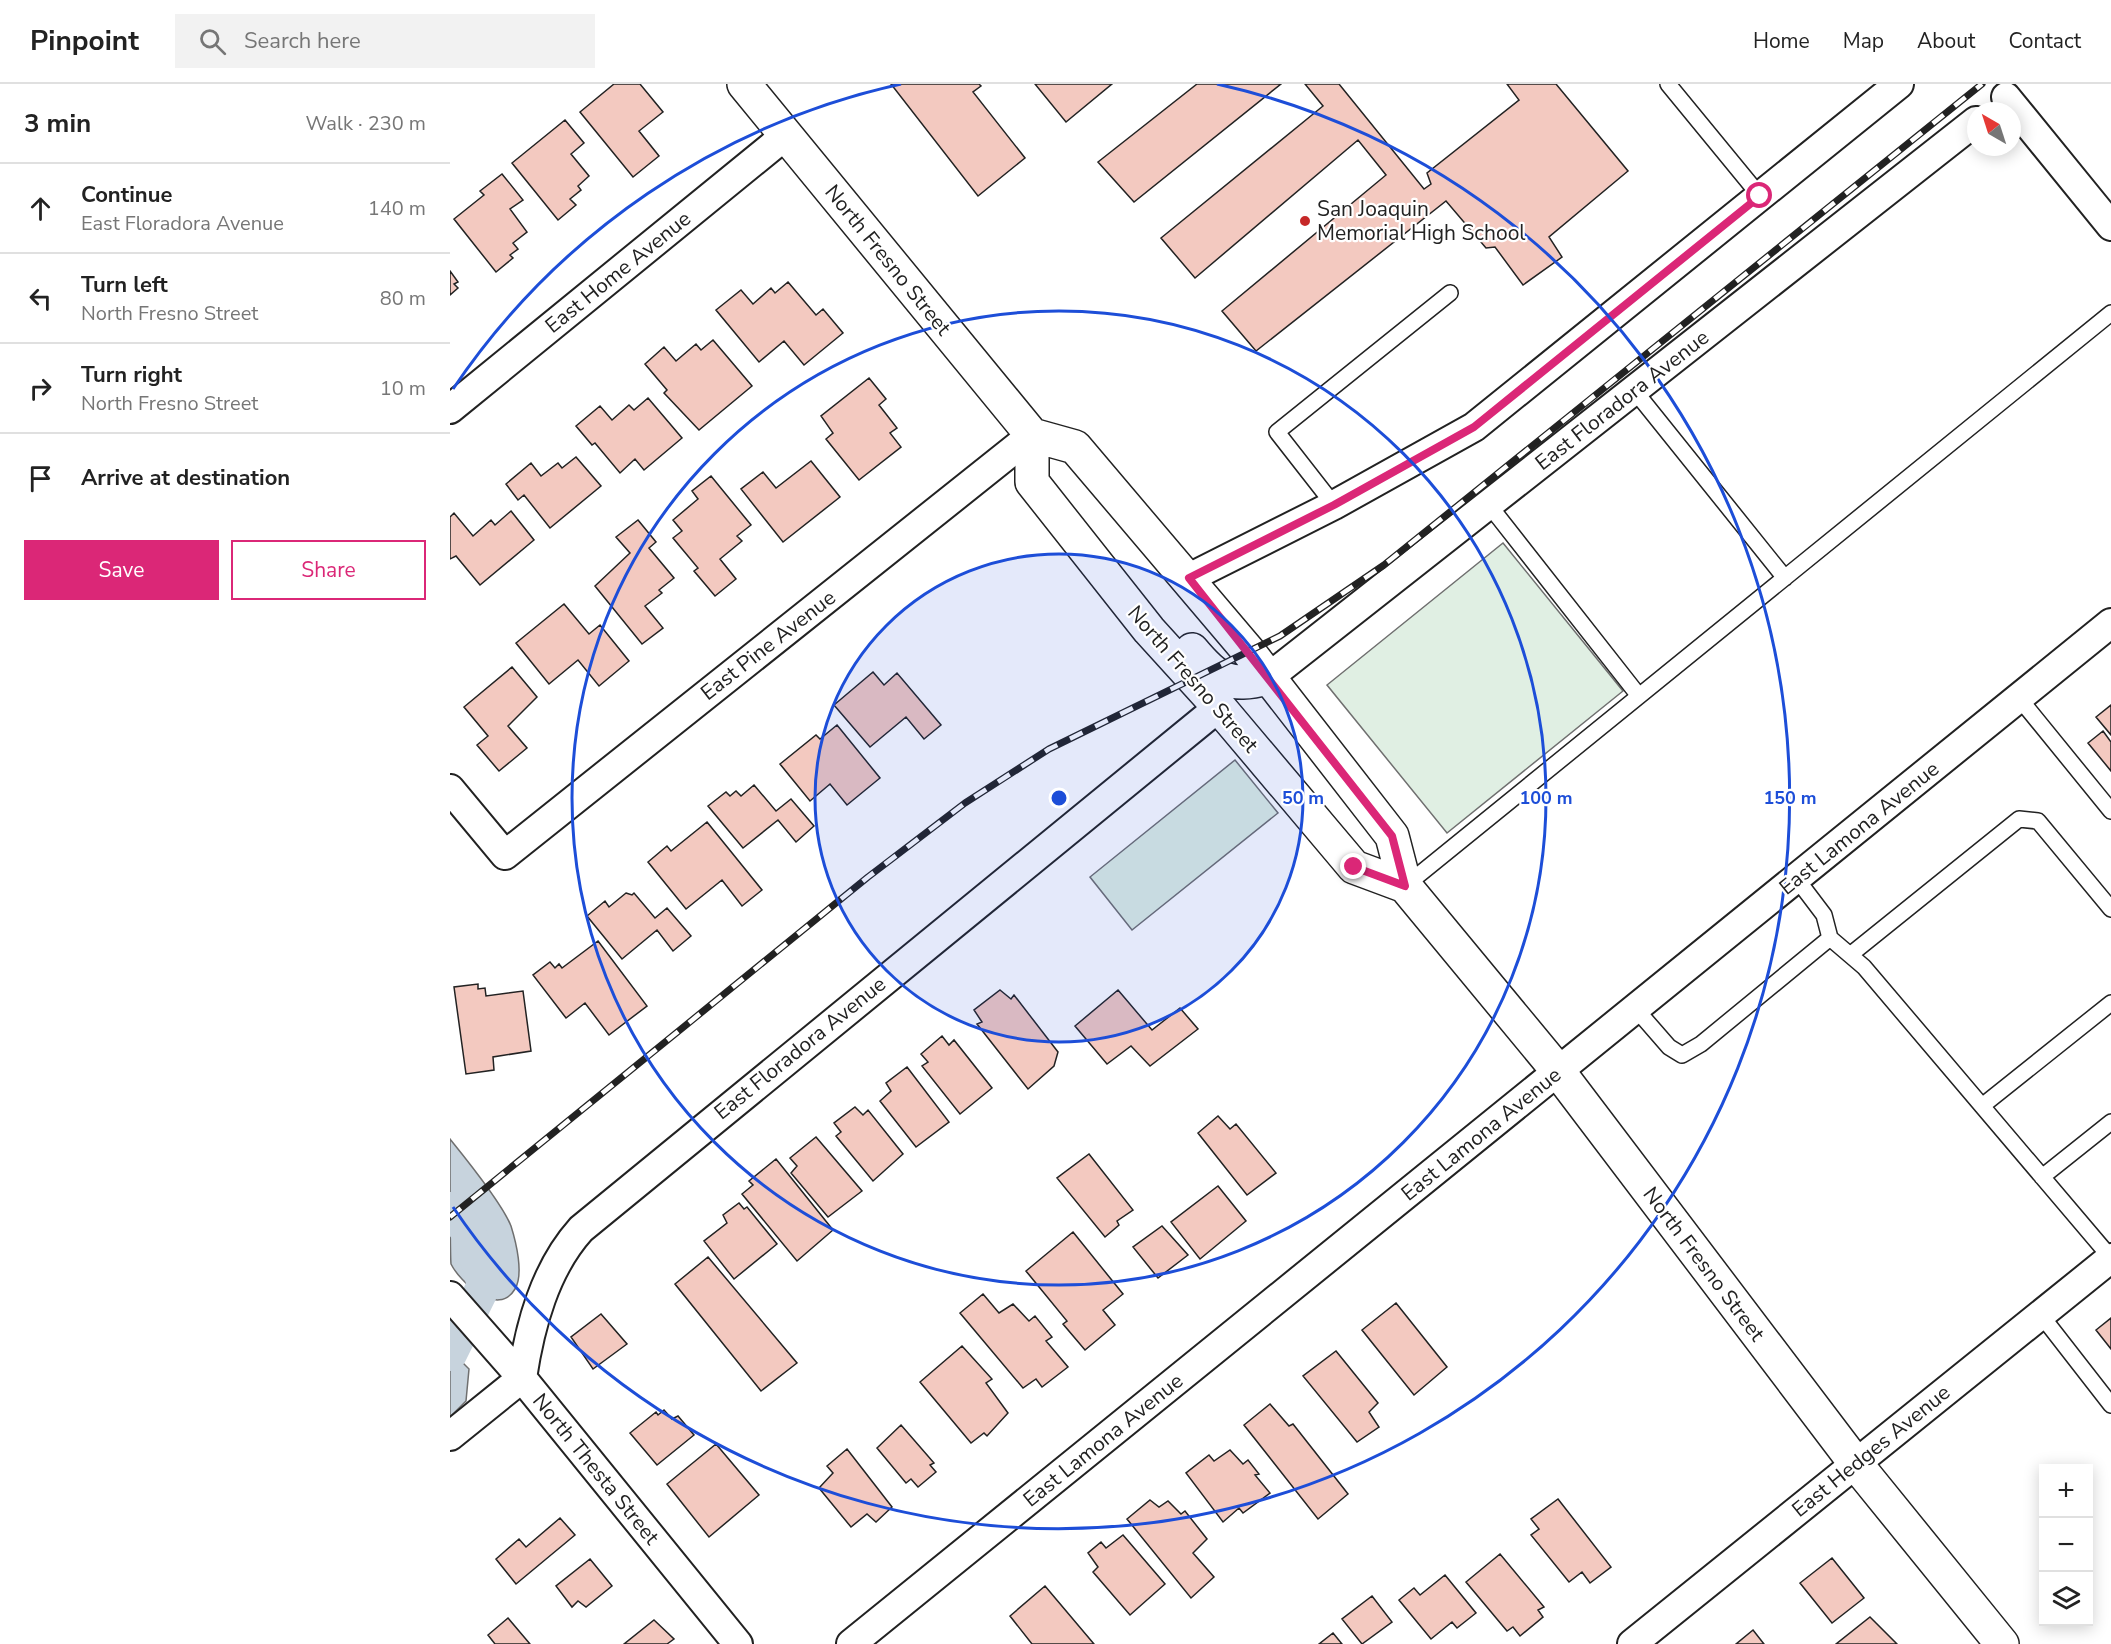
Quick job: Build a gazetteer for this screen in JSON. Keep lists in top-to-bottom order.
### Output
{
  "streets": {
    "main road": ["North Fresno Street"],
    "street": [
      "East Home Avenue",
      "East Floradora Avenue",
      "East Pine Avenue",
      "East Lamona Avenue",
      "East Hedges Avenue",
      "North Thesta Street"
    ]
  },
  "crossings": [
    ["North Fresno Street", "East Home Avenue"],
    ["North Fresno Street", "East Floradora Avenue"],
    ["North Fresno Street", "East Pine Avenue"],
    ["North Fresno Street", "East Lamona Avenue"],
    ["North Fresno Street", "East Hedges Avenue"],
    ["East Floradora Avenue", "North Thesta Street"]
  ],
  "places": ["San Joaquin Memorial High School"],
  "north": "top left",
  "page": {
    "header": "Pinpoint",
    "search": "Search here",
    "nav": [
      "Home",
      "Map",
      "About",
      "Contact"
    ],
    "heading": ["3 min", "Walk · 230 m"],
    "list": [
      ["Continue", "East Floradora Avenue", "140 m"],
      ["Turn left", "North Fresno Street", "80 m"],
      ["Turn right", "North Fresno Street", "10 m"],
      "Arrive at destination"
    ],
    "buttons": ["Save", "Share"],
    "map_buttons": ["+", "−"]
  },
  "rings": ["50 m", "100 m", "150 m"]
}
